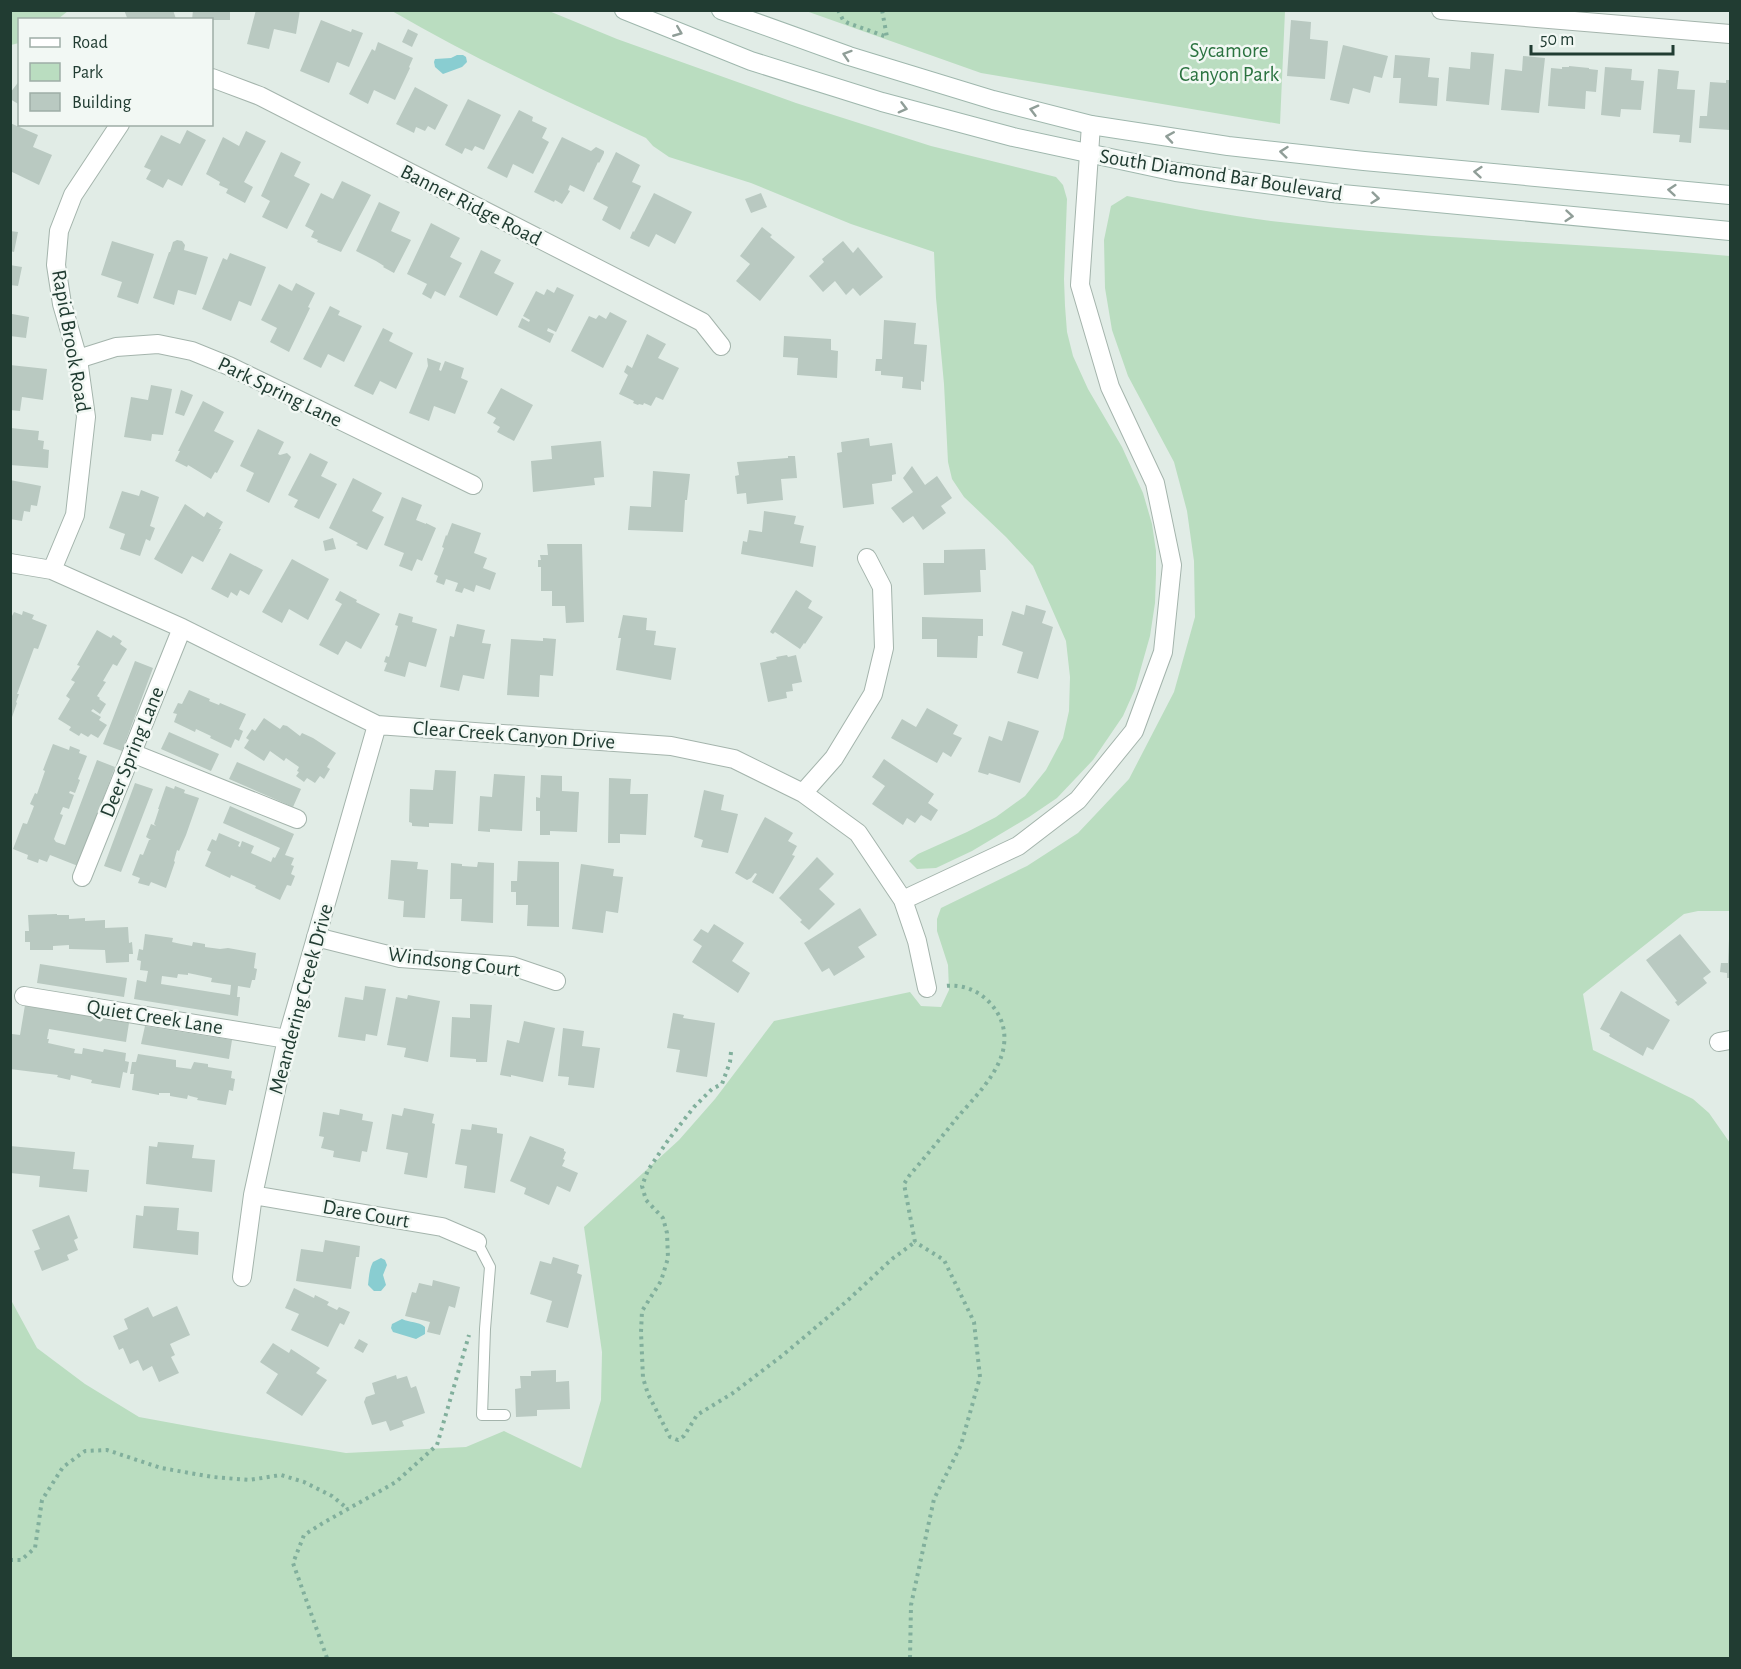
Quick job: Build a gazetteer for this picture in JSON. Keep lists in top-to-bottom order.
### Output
{
  "streets": {
    "street": [
      "South Diamond Bar Boulevard",
      "Banner Ridge Road",
      "Rapid Brook Road",
      "Park Spring Lane",
      "Clear Creek Canyon Drive",
      "Deer Spring Lane",
      "Windsong Court",
      "Meandering Creek Drive",
      "Quiet Creek Lane",
      "Dare Court"
    ]
  },
  "crossings": [
    ["Rapid Brook Road", "Park Spring Lane"],
    ["Rapid Brook Road", "Clear Creek Canyon Drive"],
    ["Clear Creek Canyon Drive", "Deer Spring Lane"],
    ["Clear Creek Canyon Drive", "Meandering Creek Drive"],
    ["Windsong Court", "Meandering Creek Drive"],
    ["Meandering Creek Drive", "Quiet Creek Lane"],
    ["Meandering Creek Drive", "Dare Court"]
  ],
  "parks": ["Sycamore Canyon Park"],
  "legend": ["Road", "Park", "Building"],
  "scale_bar": "50 m"
}
